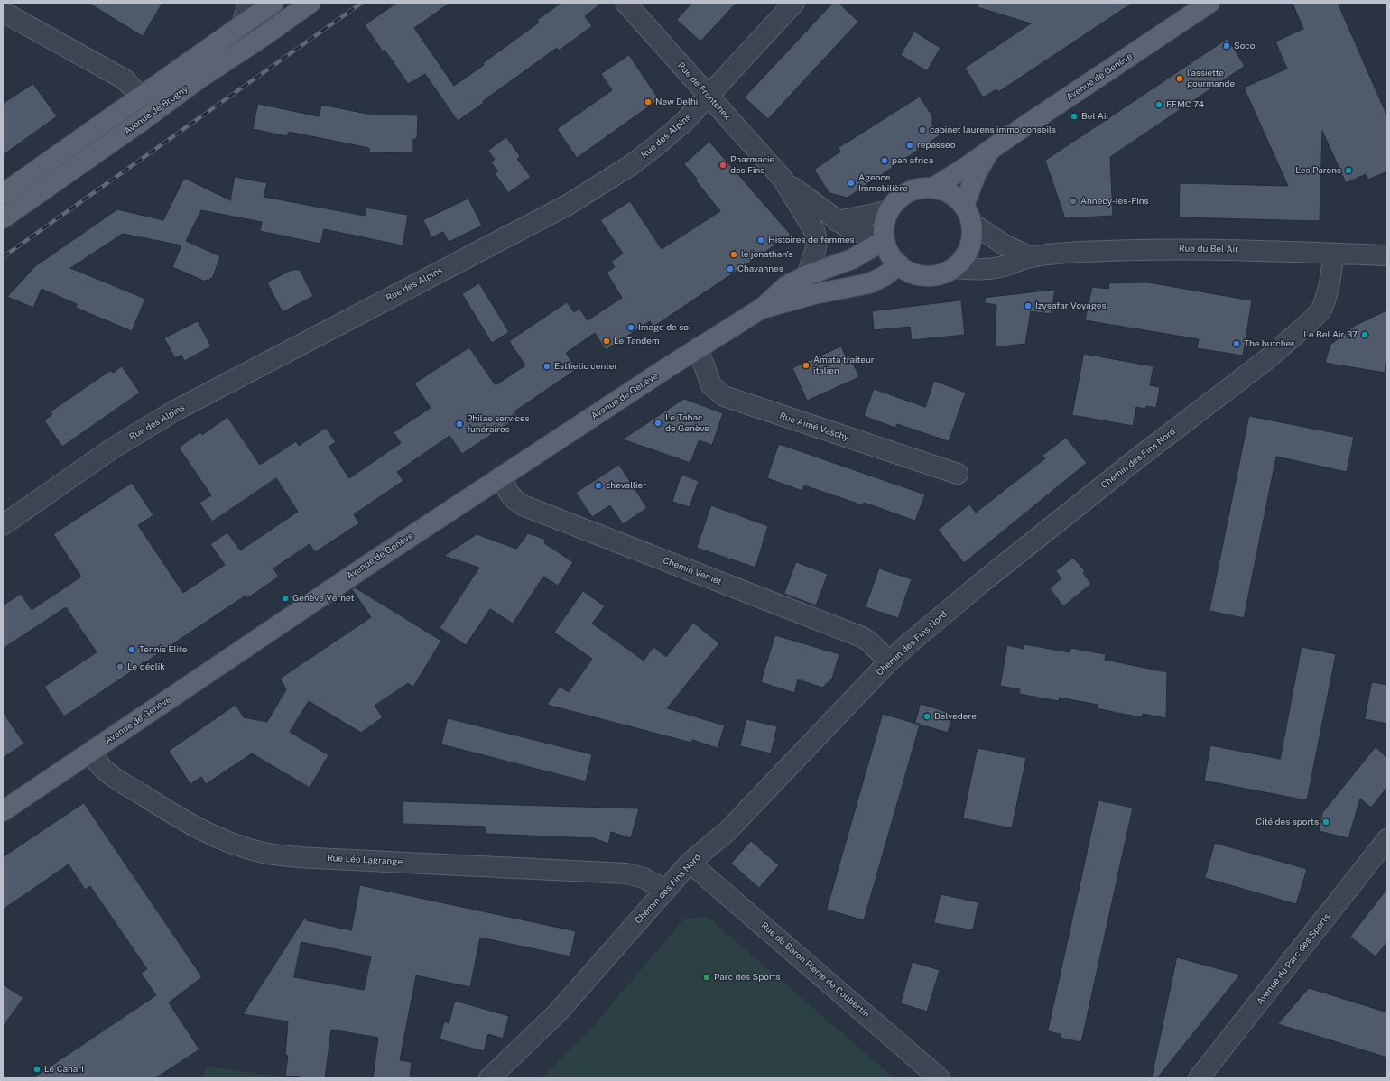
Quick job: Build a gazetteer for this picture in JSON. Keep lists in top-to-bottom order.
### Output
{
  "streets": {
    "main road": ["Avenue de Genève", "Avenue de Brogny"],
    "street": [
      "Rue de Frontenex",
      "Rue des Alpins",
      "Rue du Bel Air",
      "Rue Aimé Vaschy",
      "Chemin des Fins Nord",
      "Chemin Vernet",
      "Rue Léo Lagrange",
      "Avenue du Parc des Sports",
      "Rue du Baron Pierre de Coubertin"
    ]
  },
  "crossings": [
    ["Avenue de Genève", "Rue de Frontenex"],
    ["Avenue de Genève", "Rue du Bel Air"],
    ["Avenue de Genève", "Rue Aimé Vaschy"],
    ["Avenue de Genève", "Chemin Vernet"],
    ["Avenue de Genève", "Rue Léo Lagrange"],
    ["Rue de Frontenex", "Rue des Alpins"],
    ["Rue de Frontenex", "Rue du Bel Air"],
    ["Rue du Bel Air", "Chemin des Fins Nord"],
    ["Chemin des Fins Nord", "Chemin Vernet"],
    ["Chemin des Fins Nord", "Rue Léo Lagrange"],
    ["Chemin des Fins Nord", "Rue du Baron Pierre de Coubertin"]
  ],
  "places": [
    "Soco",
    "l'assiette gourmande",
    "New Delhi",
    "FFMC 74",
    "Bel Air",
    "cabinet laurens immo conseils",
    "repasseo",
    "pan africa",
    "Pharmacie des Fins",
    "Les Parons",
    "Agence Immobilière",
    "Annecy-les-Fins",
    "Histoires de femmes",
    "le jonathan's",
    "Chavannes",
    "Izysafar Voyages",
    "Image de soi",
    "Le Bel Air 37",
    "Le Tandem",
    "The butcher",
    "Amata traiteur italien",
    "Esthetic center",
    "Le Tabac de Genève",
    "Philae services funéraires",
    "chevallier",
    "Genève Vernet",
    "Tennis Elite",
    "Le déclik",
    "Belvedere",
    "Cité des sports",
    "Parc des Sports",
    "Le Canari"
  ]
}
